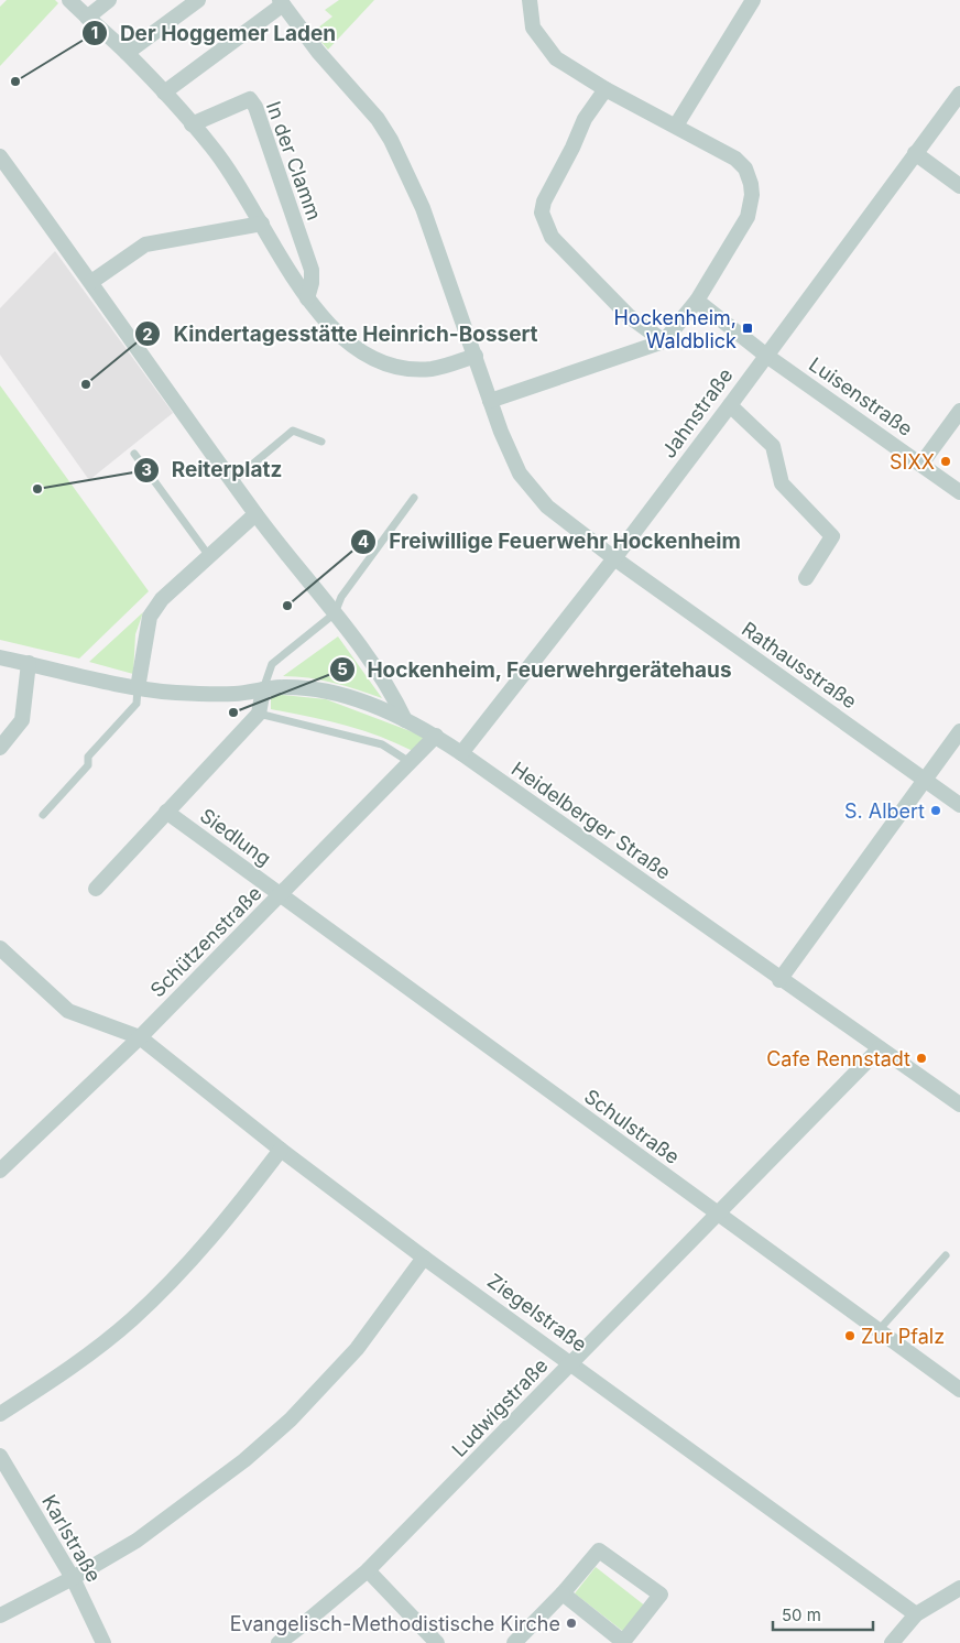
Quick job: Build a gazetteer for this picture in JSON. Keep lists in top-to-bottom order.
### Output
{
  "streets": {
    "street": [
      "In der Clamm",
      "Luisenstraße",
      "Jahnstraße",
      "Rathausstraße",
      "Heidelberger Straße",
      "Siedlung",
      "Schützenstraße",
      "Schulstraße",
      "Ziegelstraße",
      "Ludwigstraße",
      "Karlstraße"
    ]
  },
  "crossings": [
    ["Luisenstraße", "Jahnstraße"],
    ["Jahnstraße", "Rathausstraße"],
    ["Jahnstraße", "Heidelberger Straße"],
    ["Heidelberger Straße", "Schützenstraße"],
    ["Heidelberger Straße", "Ludwigstraße"],
    ["Siedlung", "Schützenstraße"],
    ["Siedlung", "Schulstraße"],
    ["Schützenstraße", "Schulstraße"],
    ["Schützenstraße", "Ziegelstraße"],
    ["Schulstraße", "Ludwigstraße"],
    ["Ziegelstraße", "Ludwigstraße"]
  ],
  "places": {
    "other": [
      "Der Hoggemer Laden",
      "Kindertagesstätte Heinrich-Bossert",
      "SIXX",
      "Reiterplatz",
      "Freiwillige Feuerwehr Hockenheim",
      "Hockenheim, Feuerwehrgerätehaus",
      "S. Albert",
      "Cafe Rennstadt",
      "Zur Pfalz",
      "Evangelisch-Methodistische Kirche"
    ],
    "transit": ["Hockenheim, Waldblick"]
  },
  "scale_bar": "50 m"
}
